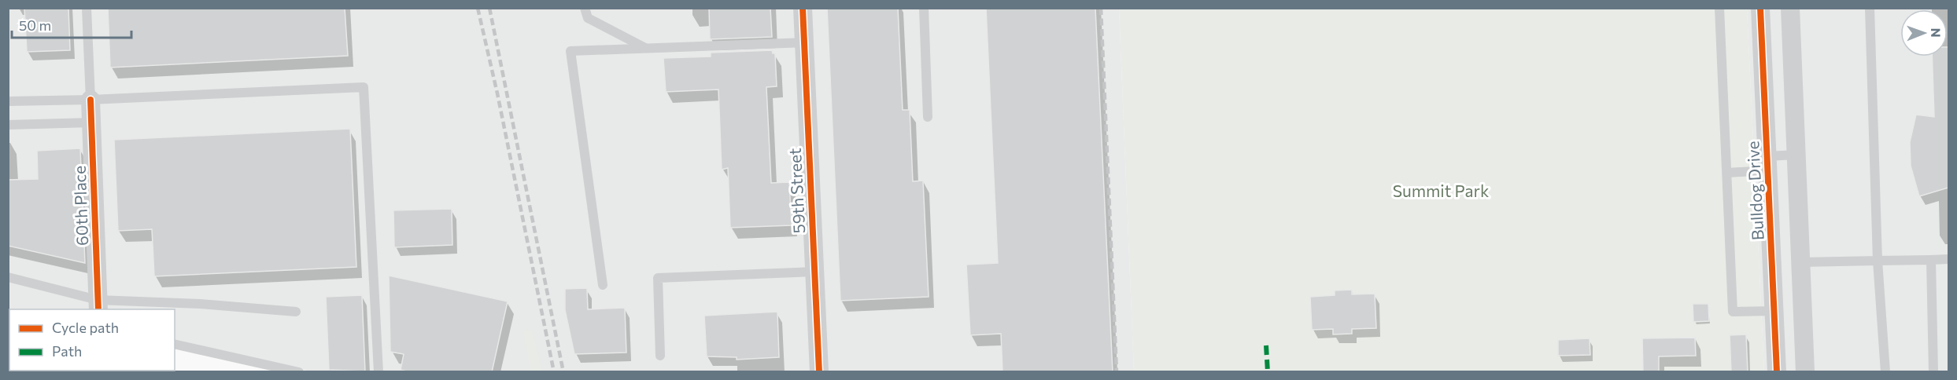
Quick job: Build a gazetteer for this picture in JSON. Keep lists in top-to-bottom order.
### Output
{
  "streets": {
    "street": ["59th Street", "Bulldog Drive", "60th Place"]
  },
  "parks": ["Summit Park"],
  "legend": ["Cycle path", "Path"],
  "scale_bar": "50 m",
  "north": "right"
}
